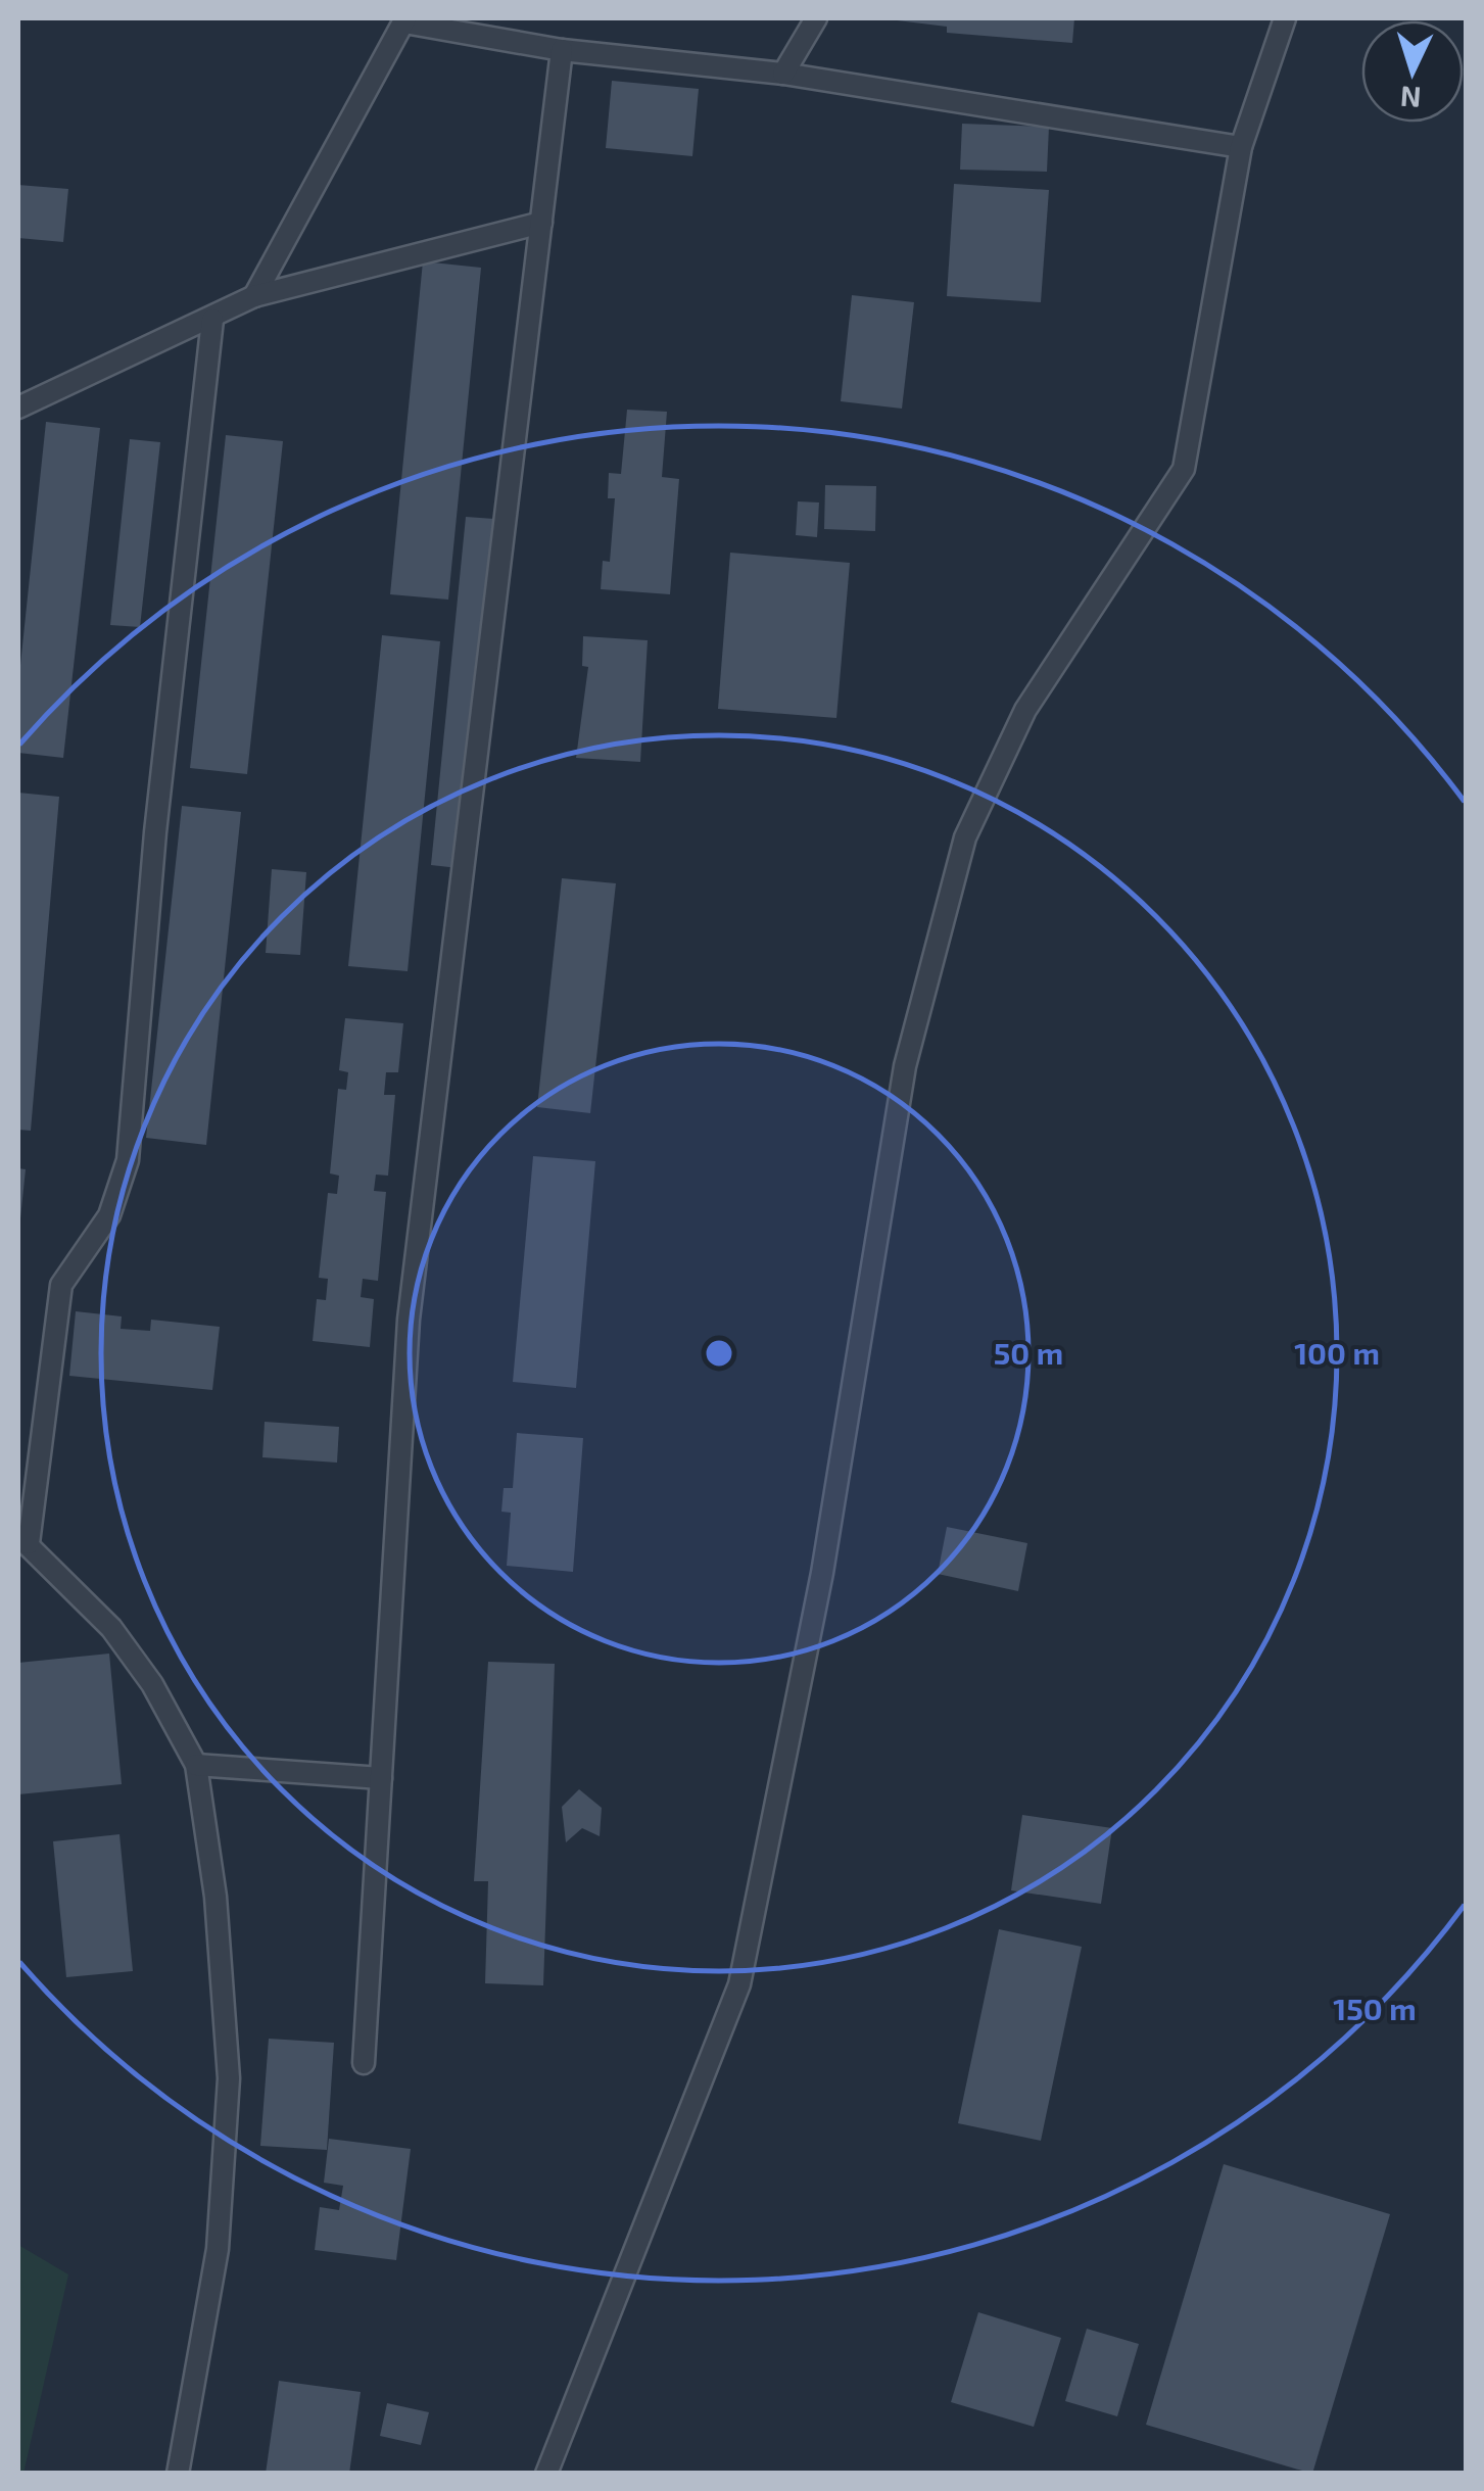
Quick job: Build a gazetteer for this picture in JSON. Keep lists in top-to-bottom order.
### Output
{
  "north": "bottom",
  "rings": ["50 m", "100 m", "150 m"]
}
